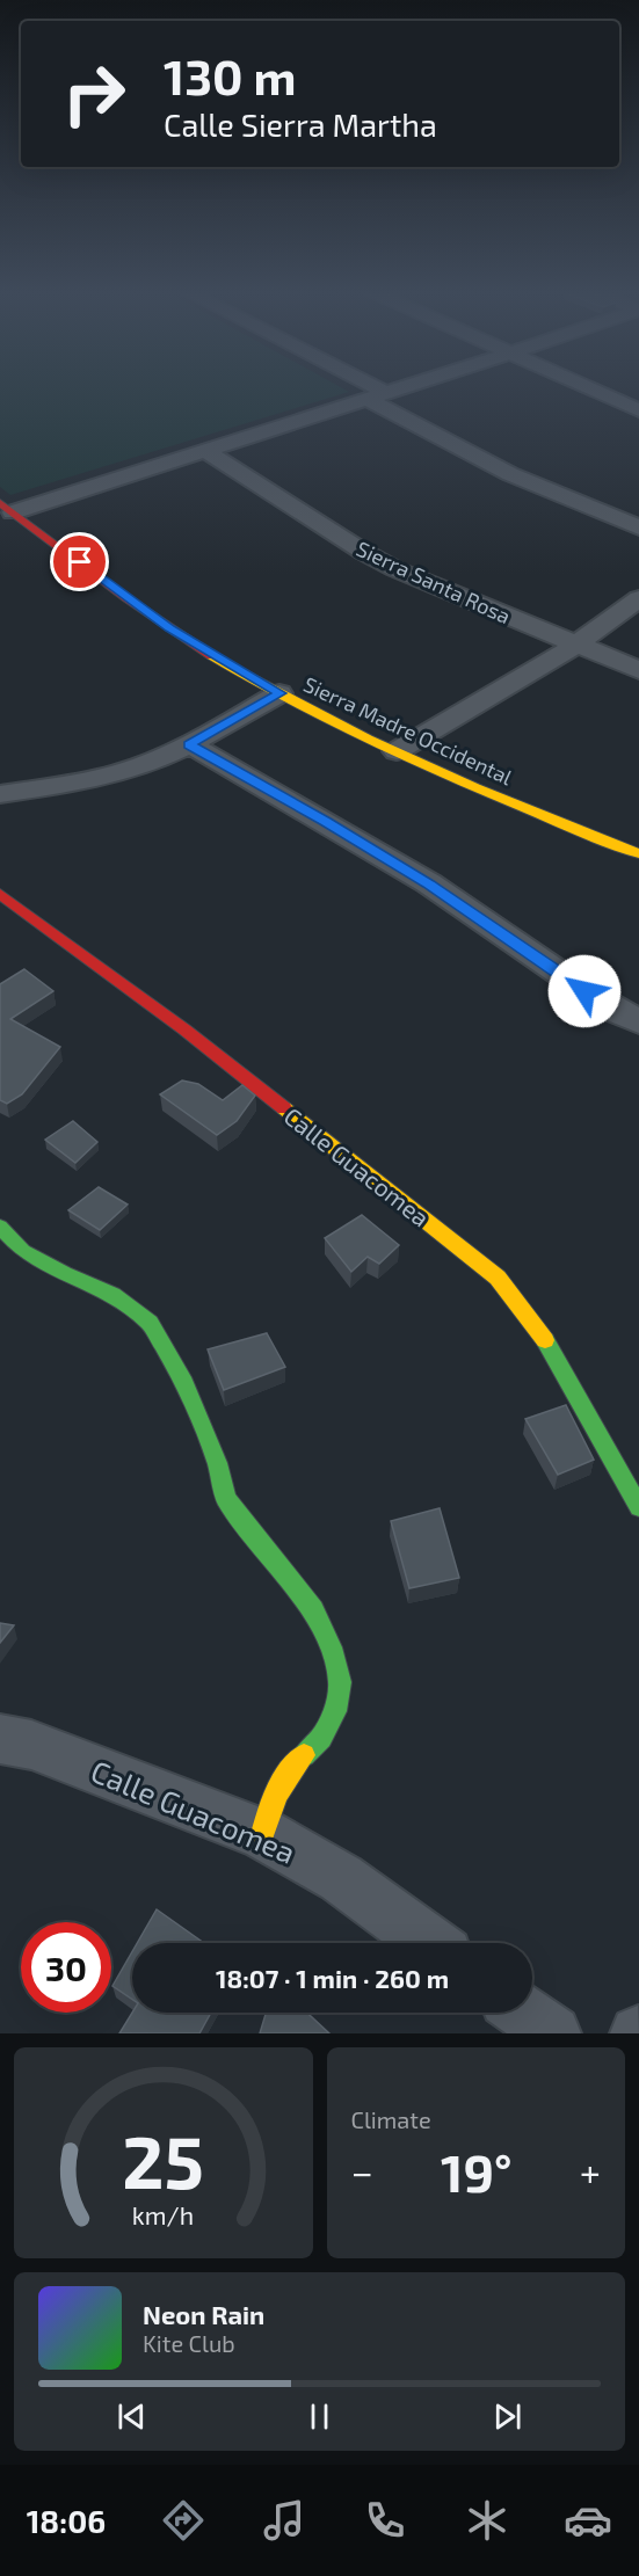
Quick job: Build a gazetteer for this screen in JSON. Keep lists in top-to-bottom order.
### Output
{
  "streets": {
    "street": ["Sierra Santa Rosa", "Sierra Madre Occidental", "Calle Guacomea"]
  },
  "page": {
    "turn": ["130 m", "Calle Sierra Martha"],
    "limit": "30",
    "trip": "18:07 · 1 min · 260 m",
    "tile": "Climate",
    "heat": ["−", "19°", "+"],
    "song": ["Neon Rain", "Kite Club"],
    "tabs": "18:06",
    "gauge": ["25", "km/h"]
  }
}
